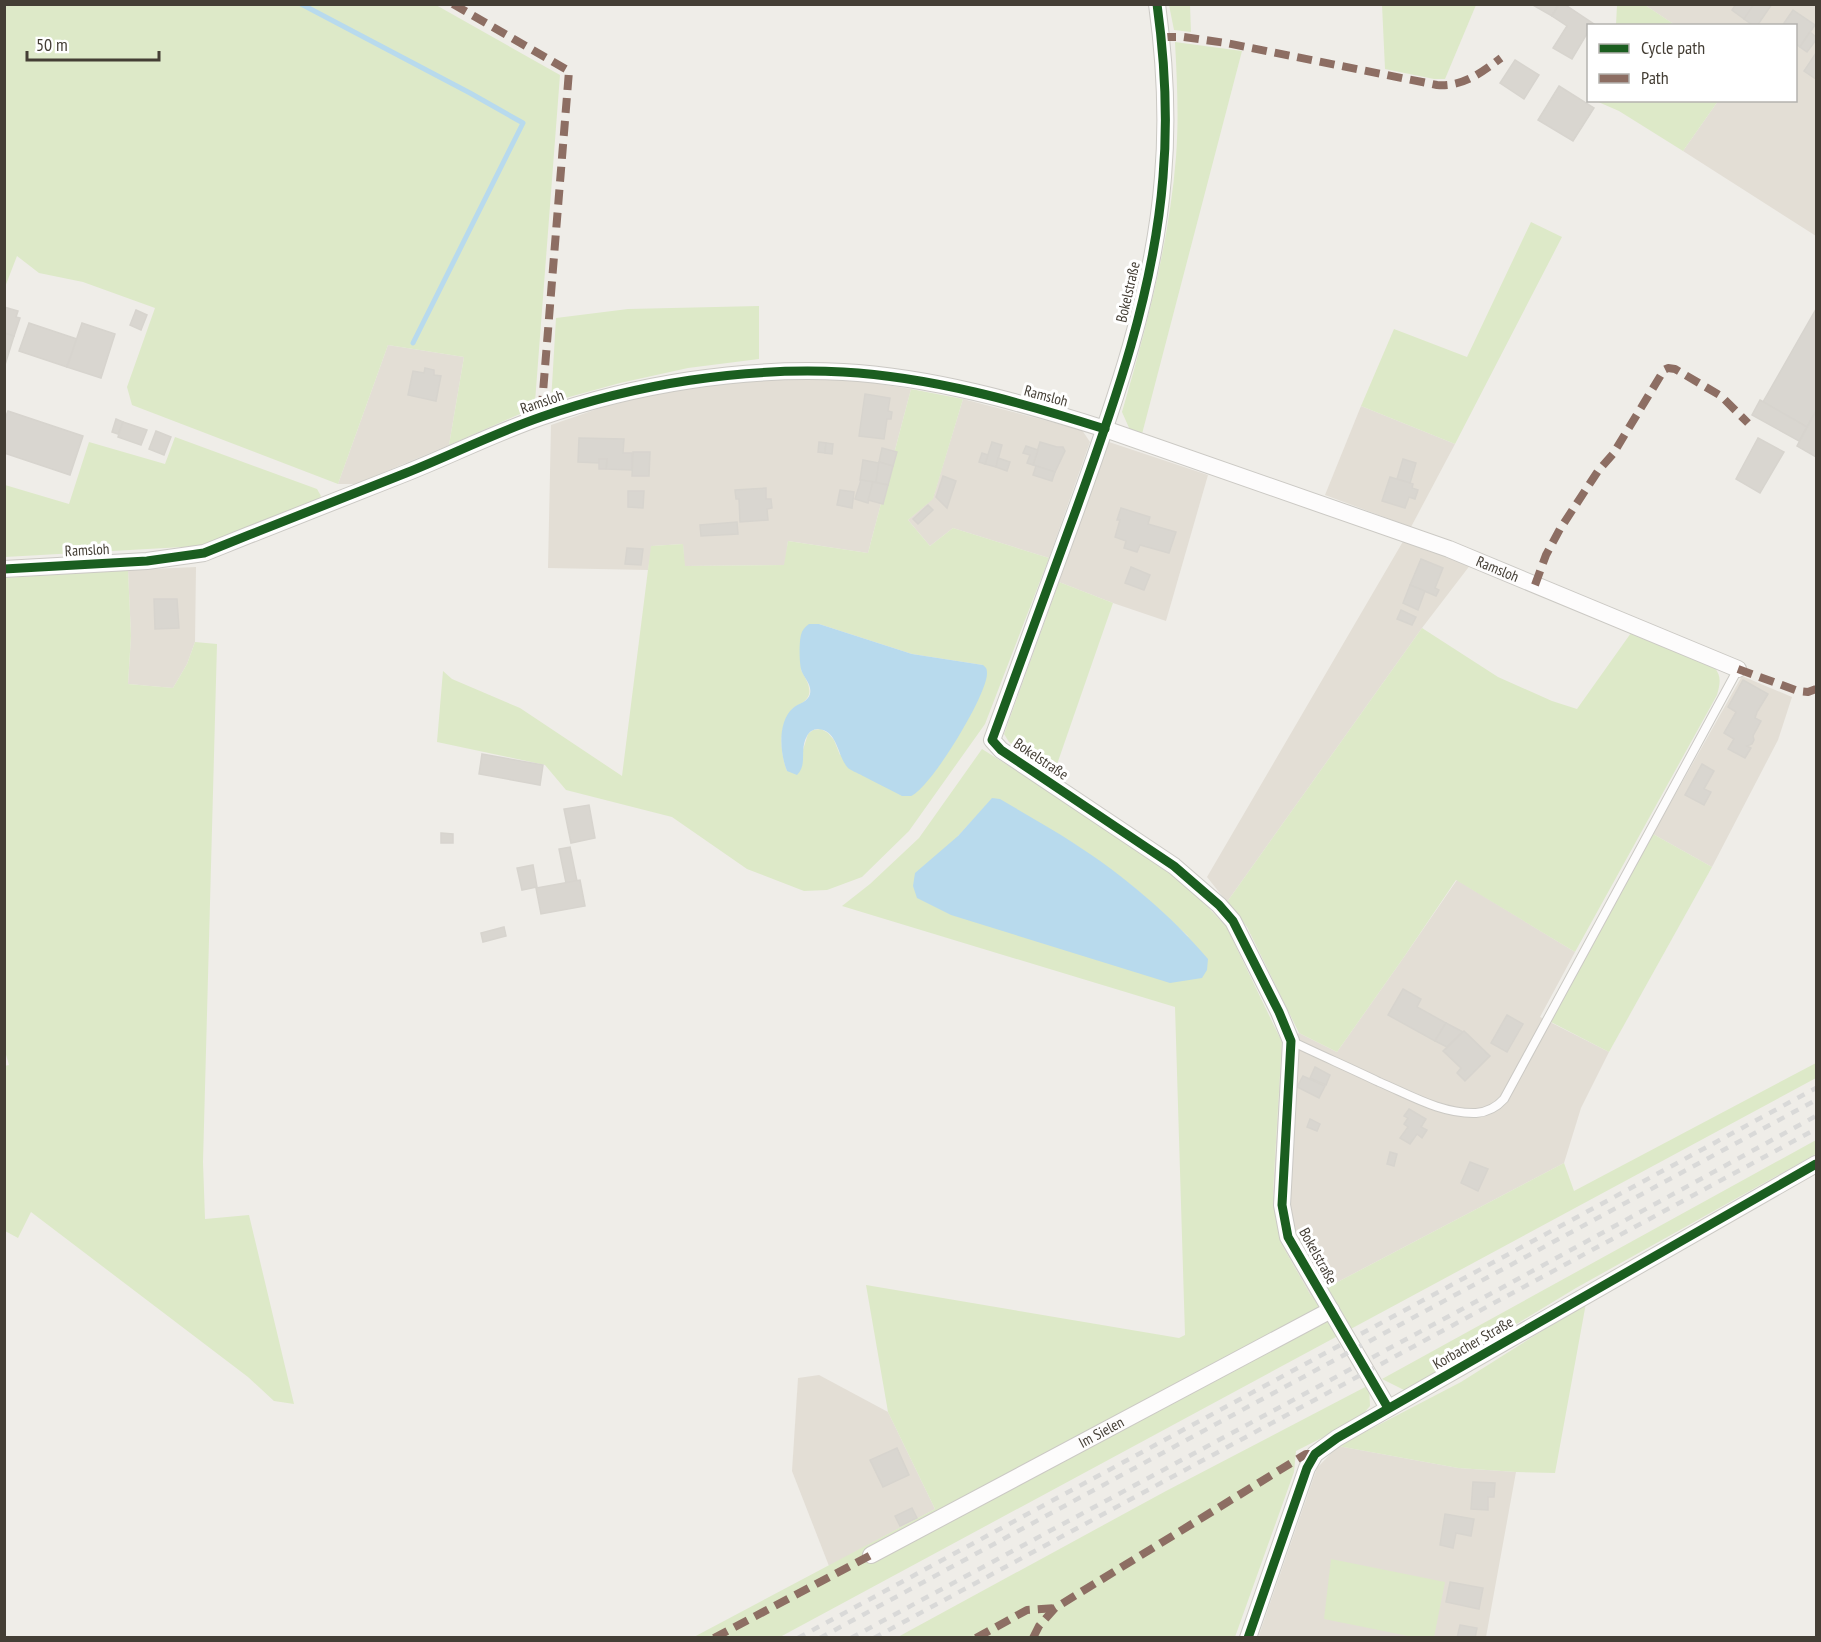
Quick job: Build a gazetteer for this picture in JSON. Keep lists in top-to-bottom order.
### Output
{
  "streets": {
    "street": [
      "Bokelstraße",
      "Ramsloh",
      "Korbacher Straße",
      "Im Sielen"
    ]
  },
  "crossings": [
    ["Bokelstraße", "Ramsloh"],
    ["Bokelstraße", "Korbacher Straße"],
    ["Bokelstraße", "Im Sielen"]
  ],
  "legend": ["Cycle path", "Path"],
  "scale_bar": "50 m"
}
